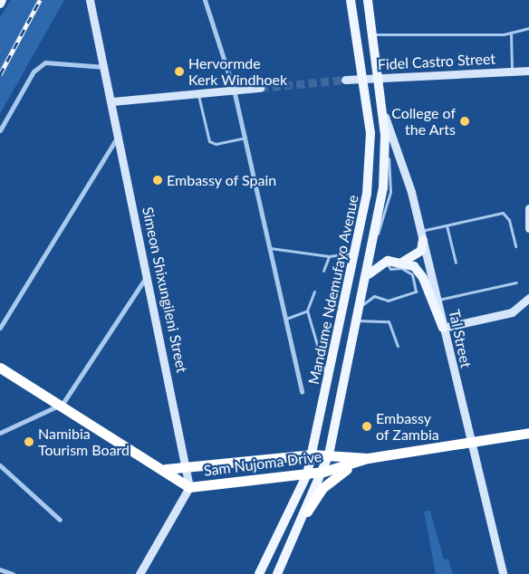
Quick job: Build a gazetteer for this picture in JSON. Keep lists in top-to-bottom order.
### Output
{
  "streets": {
    "highway": ["Sam Nujoma Drive"],
    "main road": ["Mandume Ndemufayo Avenue"],
    "street": ["Fidel Castro Street", "Simeon Shixungileni Street", "Tal Street"]
  },
  "crossings": [
    ["Fidel Castro Street", "Mandume Ndemufayo Avenue"],
    ["Simeon Shixungileni Street", "Sam Nujoma Drive"],
    ["Mandume Ndemufayo Avenue", "Tal Street"],
    ["Mandume Ndemufayo Avenue", "Sam Nujoma Drive"],
    ["Tal Street", "Sam Nujoma Drive"]
  ],
  "places": [
    "Hervormde Kerk Windhoek",
    "College of the Arts",
    "Embassy of Spain",
    "Embassy of Zambia",
    "Namibia Tourism Board"
  ]
}
